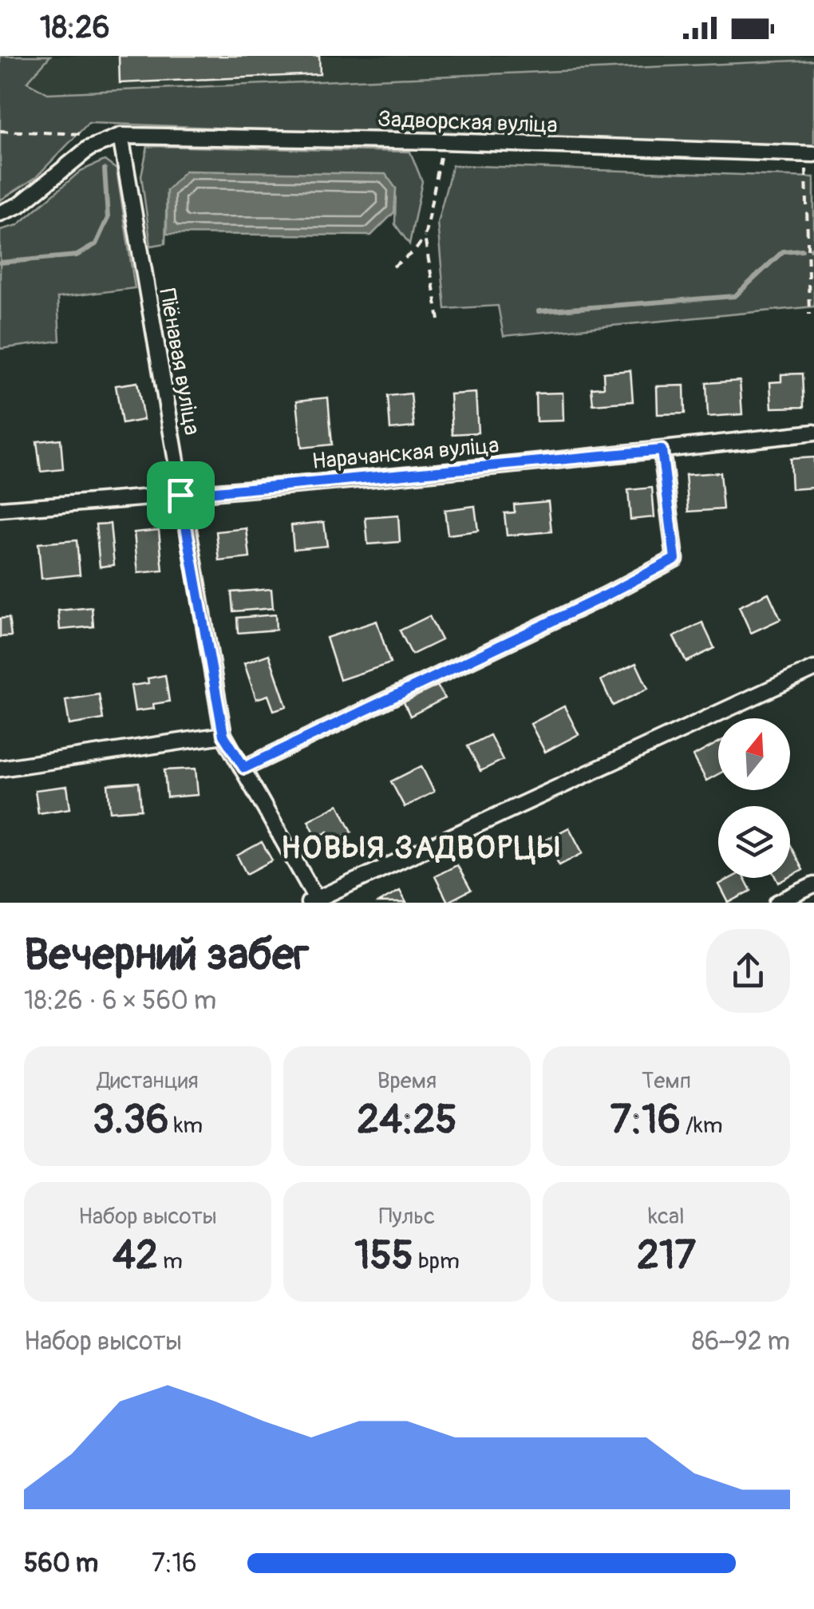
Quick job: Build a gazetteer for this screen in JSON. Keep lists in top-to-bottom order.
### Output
{
  "streets": {
    "street": ["Задворская вуліца", "Піёнавая вуліца", "Нарачанская вуліца"]
  },
  "crossings": [
    ["Задворская вуліца", "Піёнавая вуліца"],
    ["Піёнавая вуліца", "Нарачанская вуліца"]
  ],
  "districts": ["НОВЫЯ ЗАДВОРЦЫ"],
  "north": "top",
  "page": {
    "status": "18:26",
    "heading": ["Вечерний забег", "18:26 · 6 × 560 m"],
    "stats": [
      ["Дистанция", "3.36 km"],
      ["Время", "24:25"],
      ["Темп", "7:16 /km"],
      ["Набор высоты", "42 m"],
      ["Пульс", "155 bpm"],
      ["kcal", "217"]
    ],
    "chart": ["Набор высоты", "86–92 m"],
    "list": [
      {
        "name": "560 m",
        "note": "7:16"
      }
    ]
  }
}
